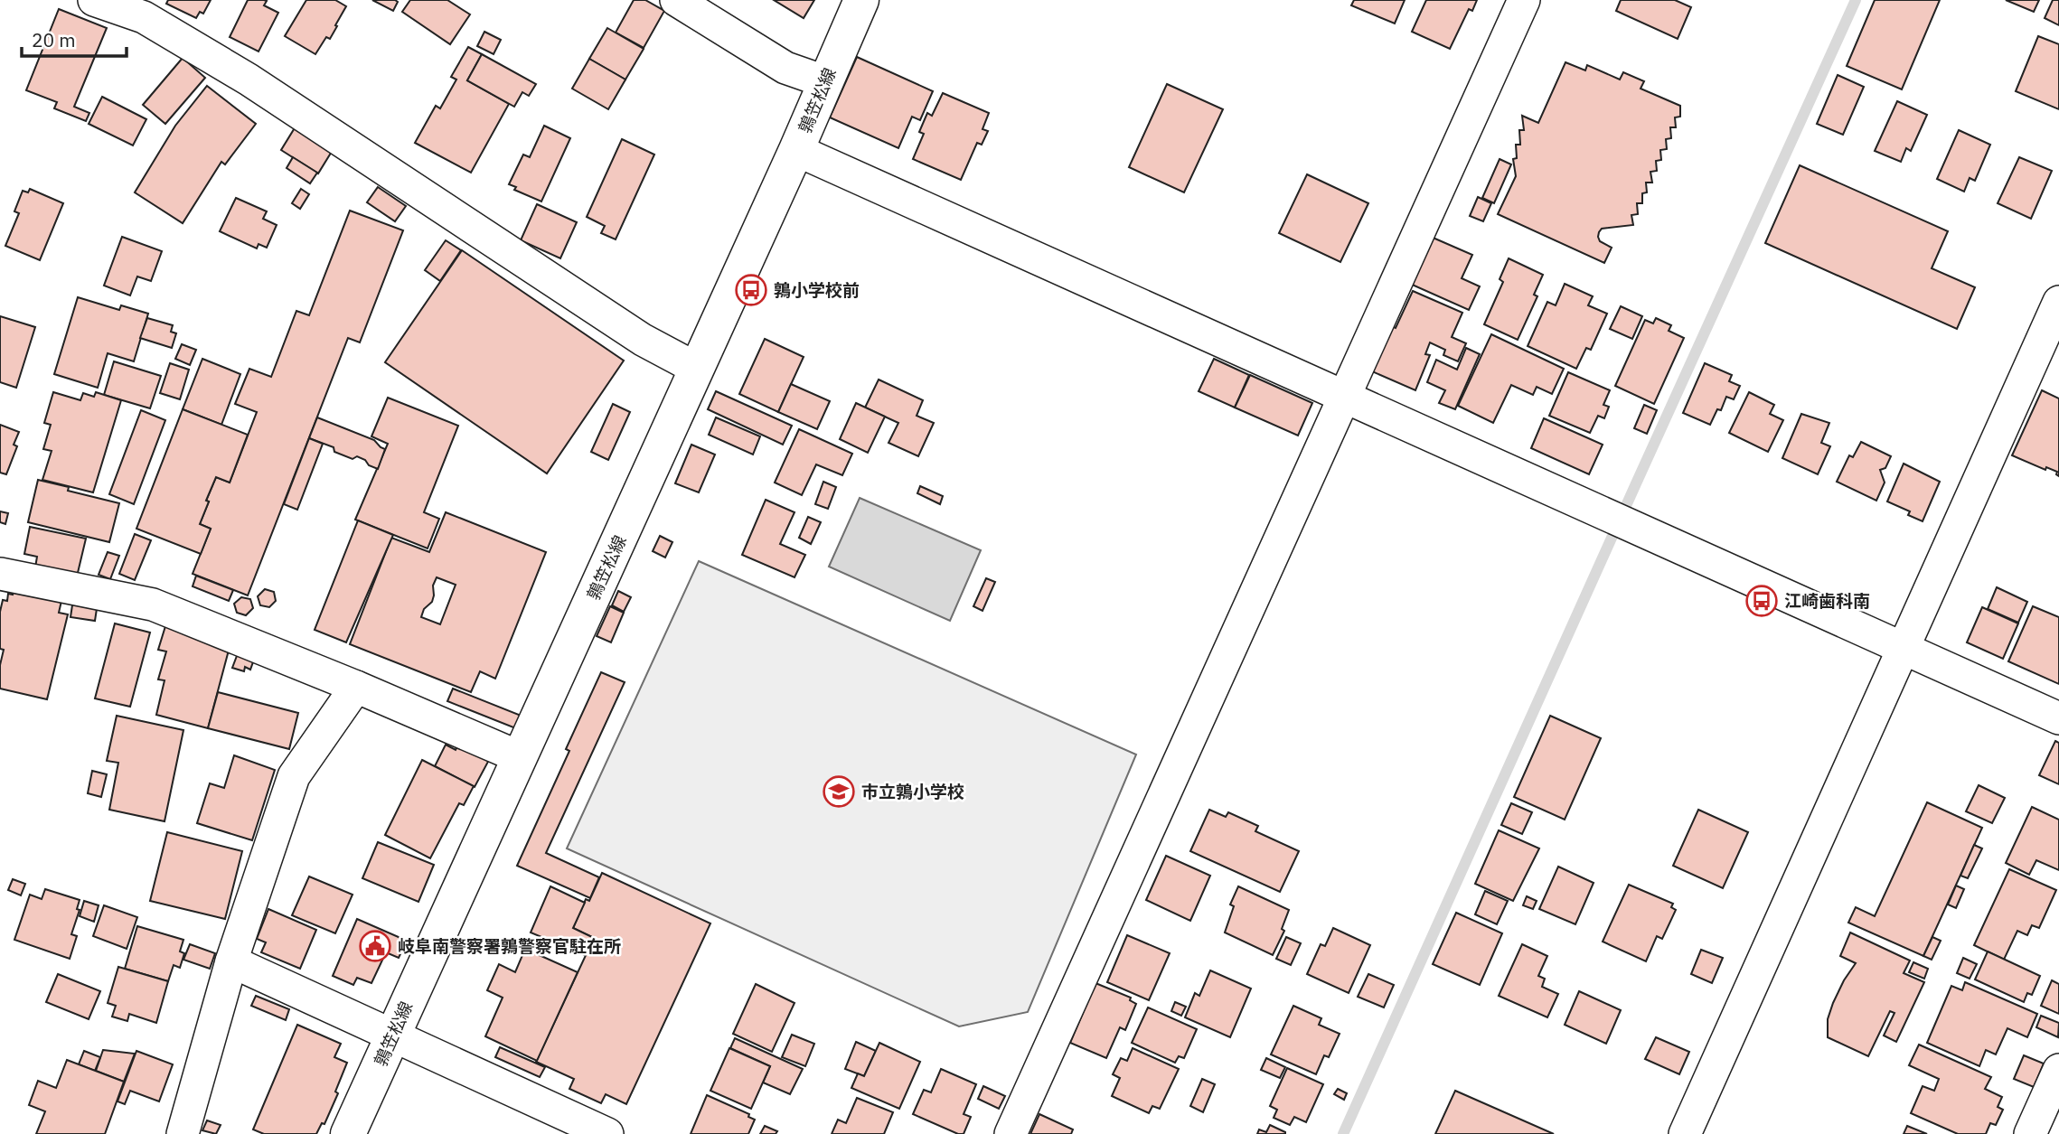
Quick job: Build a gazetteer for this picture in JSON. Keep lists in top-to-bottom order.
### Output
{
  "streets": {
    "main road": ["鶉笠松線"]
  },
  "places": {
    "bus stop": ["鶉小学校前", "江崎歯科南"],
    "school or university": ["市立鶉小学校"],
    "public building": ["岐阜南警察署鶉警察官駐在所"]
  },
  "scale_bar": "20 m"
}
